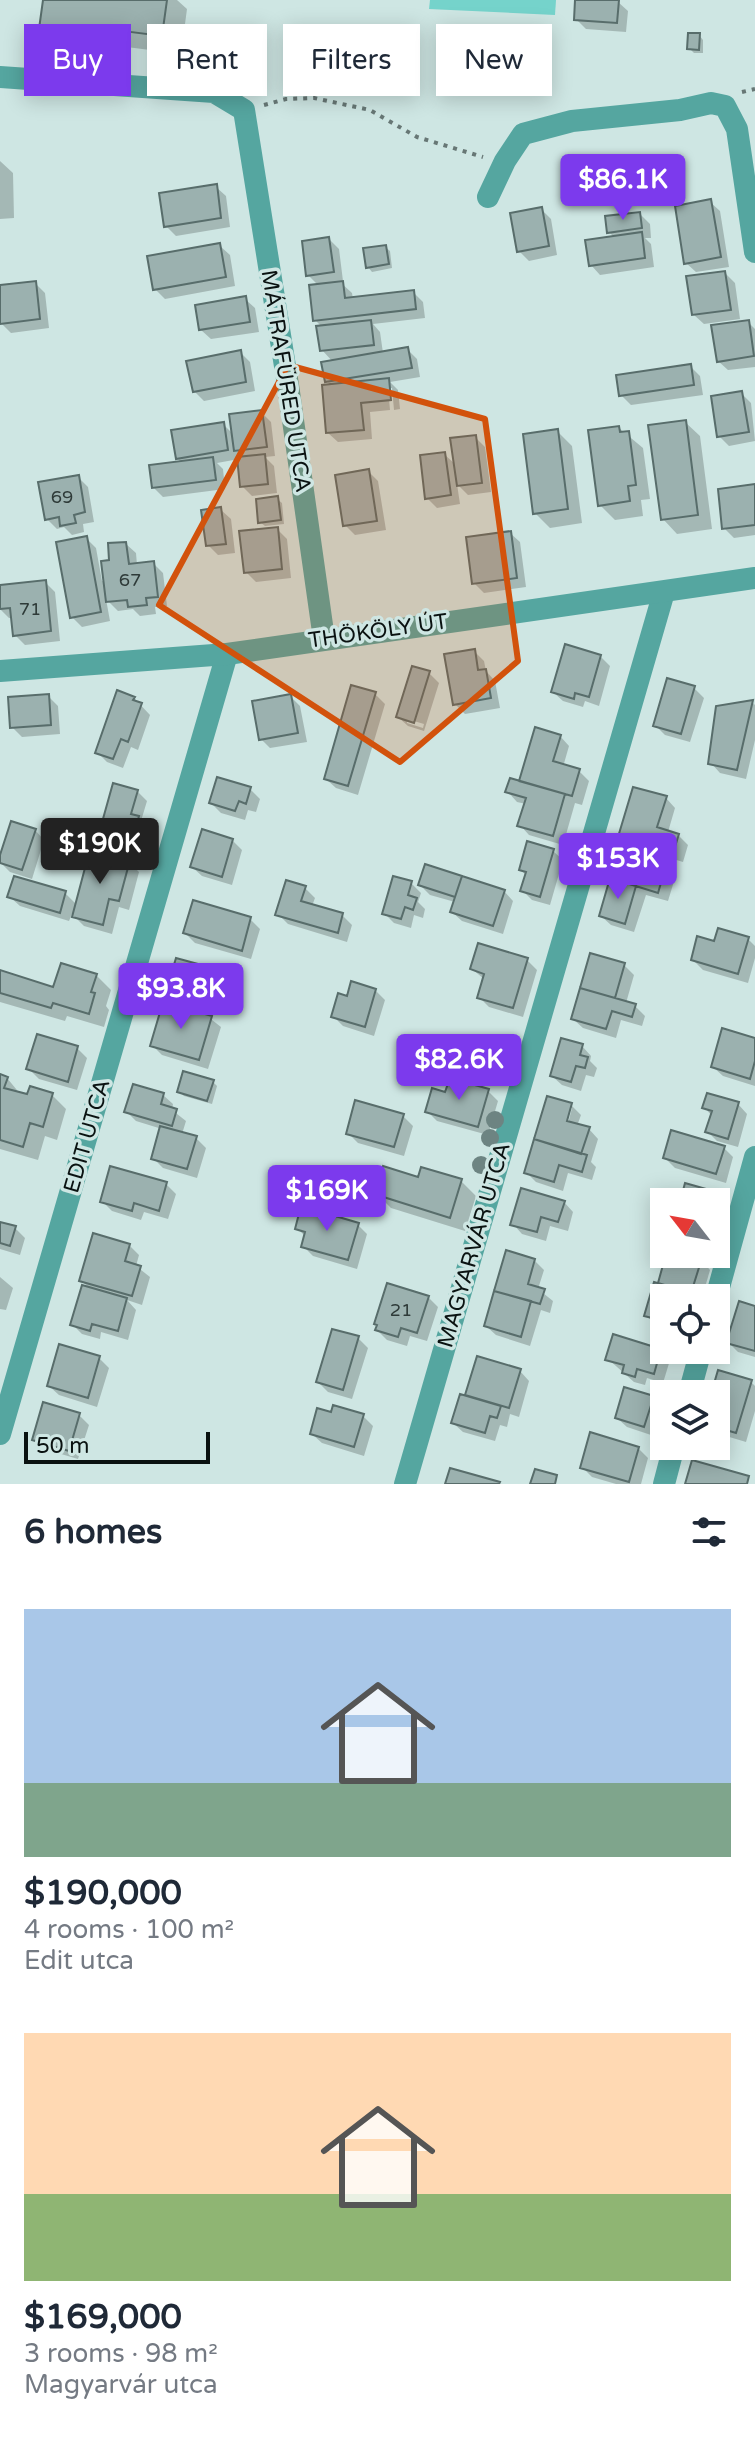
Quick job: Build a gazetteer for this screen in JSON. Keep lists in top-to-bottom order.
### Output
{
  "streets": {
    "street": [
      "MÁTRAFÜRED UTCA",
      "THÖKÖLY ÚT",
      "EDIT UTCA",
      "MAGYARVÁR UTCA"
    ]
  },
  "crossings": [
    ["MÁTRAFÜRED UTCA", "THÖKÖLY ÚT"],
    ["THÖKÖLY ÚT", "EDIT UTCA"],
    ["THÖKÖLY ÚT", "MAGYARVÁR UTCA"]
  ],
  "house_numbers": [
    "69",
    "67",
    "71",
    "21"
  ],
  "scale_bar": "50 m",
  "north": "top left",
  "page": {
    "chip": [
      "Buy",
      "Rent",
      "Filters",
      "New"
    ],
    "price": [
      "$86.1K",
      "$190K",
      "$153K",
      "$93.8K",
      "$82.6K",
      "$169K"
    ],
    "scale": "50 m",
    "heading": "6 homes",
    "list": [
      {
        "name": "$190,000",
        "note": "4 rooms · 100 m² · Edit utca"
      },
      {
        "name": "$169,000",
        "note": "3 rooms · 98 m² · Magyarvár utca"
      }
    ]
  }
}
